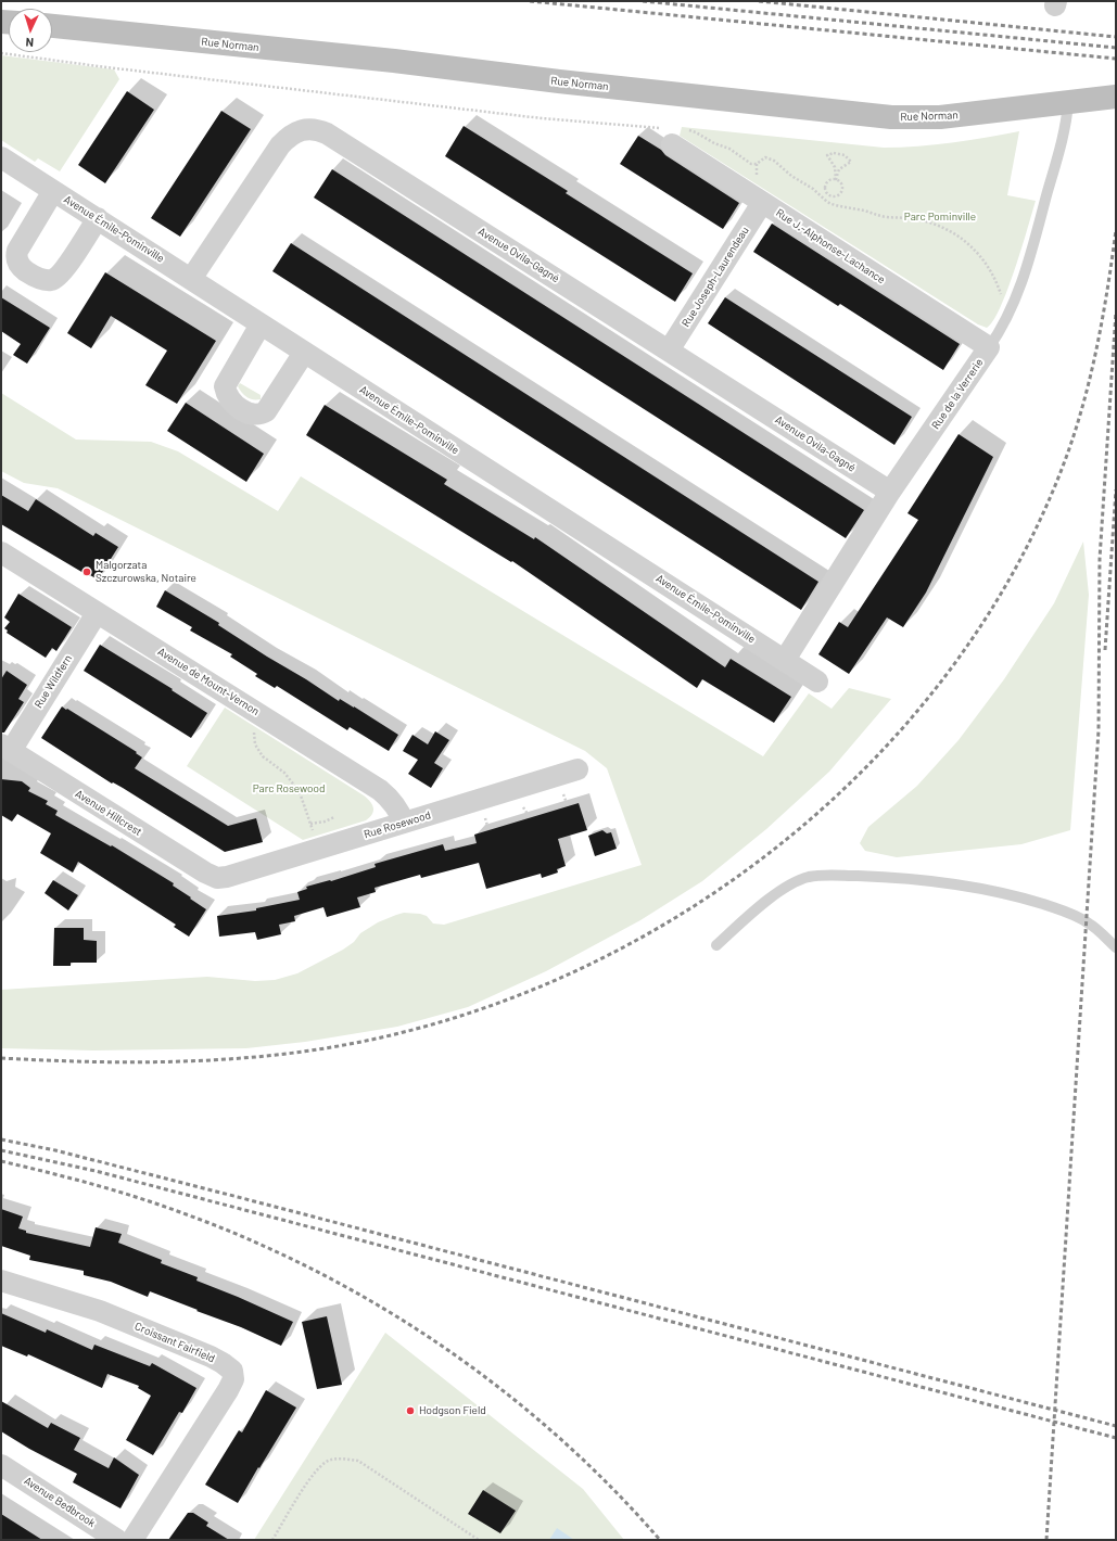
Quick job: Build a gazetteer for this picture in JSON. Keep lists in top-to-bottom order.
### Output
{
  "streets": {
    "street": [
      "Rue Norman",
      "Avenue Émile-Pominville",
      "Rue J.-Alphonse-Lachance",
      "Avenue Ovila-Gagné",
      "Rue Joseph-Laurendeau",
      "Rue de la Verrerie",
      "Rue Wildfern",
      "Avenue de Mount-Vernon",
      "Avenue Hillcrest",
      "Rue Rosewood",
      "Croissant Fairfield",
      "Avenue Bedbrook"
    ]
  },
  "crossings": [
    ["Rue Norman", "Rue de la Verrerie"],
    ["Avenue Émile-Pominville", "Avenue Ovila-Gagné"],
    ["Avenue Émile-Pominville", "Rue de la Verrerie"],
    ["Rue J.-Alphonse-Lachance", "Rue Joseph-Laurendeau"],
    ["Rue J.-Alphonse-Lachance", "Rue de la Verrerie"],
    ["Avenue Ovila-Gagné", "Rue Joseph-Laurendeau"],
    ["Avenue Ovila-Gagné", "Rue de la Verrerie"],
    ["Rue Wildfern", "Avenue de Mount-Vernon"],
    ["Rue Wildfern", "Avenue Hillcrest"],
    ["Avenue de Mount-Vernon", "Rue Rosewood"],
    ["Avenue Hillcrest", "Rue Rosewood"]
  ],
  "parks": ["Parc Pominville", "Parc Rosewood"],
  "places": ["Malgorzata Szczurowska, Notaire", "Hodgson Field"],
  "north": "bottom"
}
